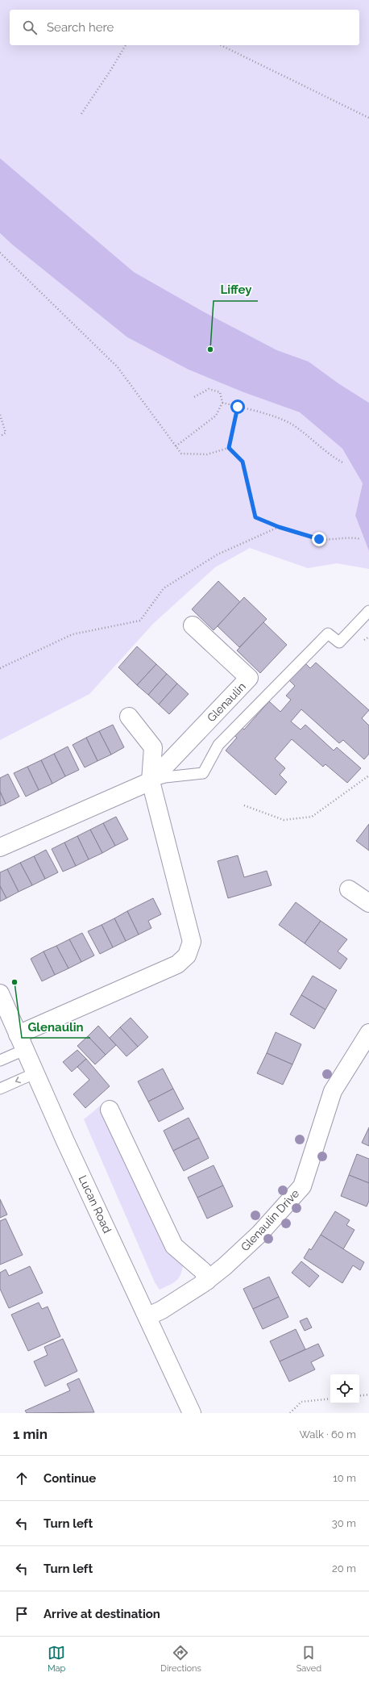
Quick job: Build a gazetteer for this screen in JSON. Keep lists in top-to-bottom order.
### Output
{
  "streets": {
    "street": ["Glenaulin", "Lucan Road", "Glenaulin Drive"]
  },
  "crossings": [
    ["Lucan Road", "Glenaulin Drive"]
  ],
  "places": ["Liffey", "Glenaulin"],
  "page": {
    "search": "Search here",
    "heading": ["1 min", "Walk · 60 m"],
    "list": [
      ["Continue", "10 m"],
      ["Turn left", "30 m"],
      ["Turn left", "20 m"],
      "Arrive at destination"
    ],
    "nav": ["Map", "Directions", "Saved"]
  }
}
